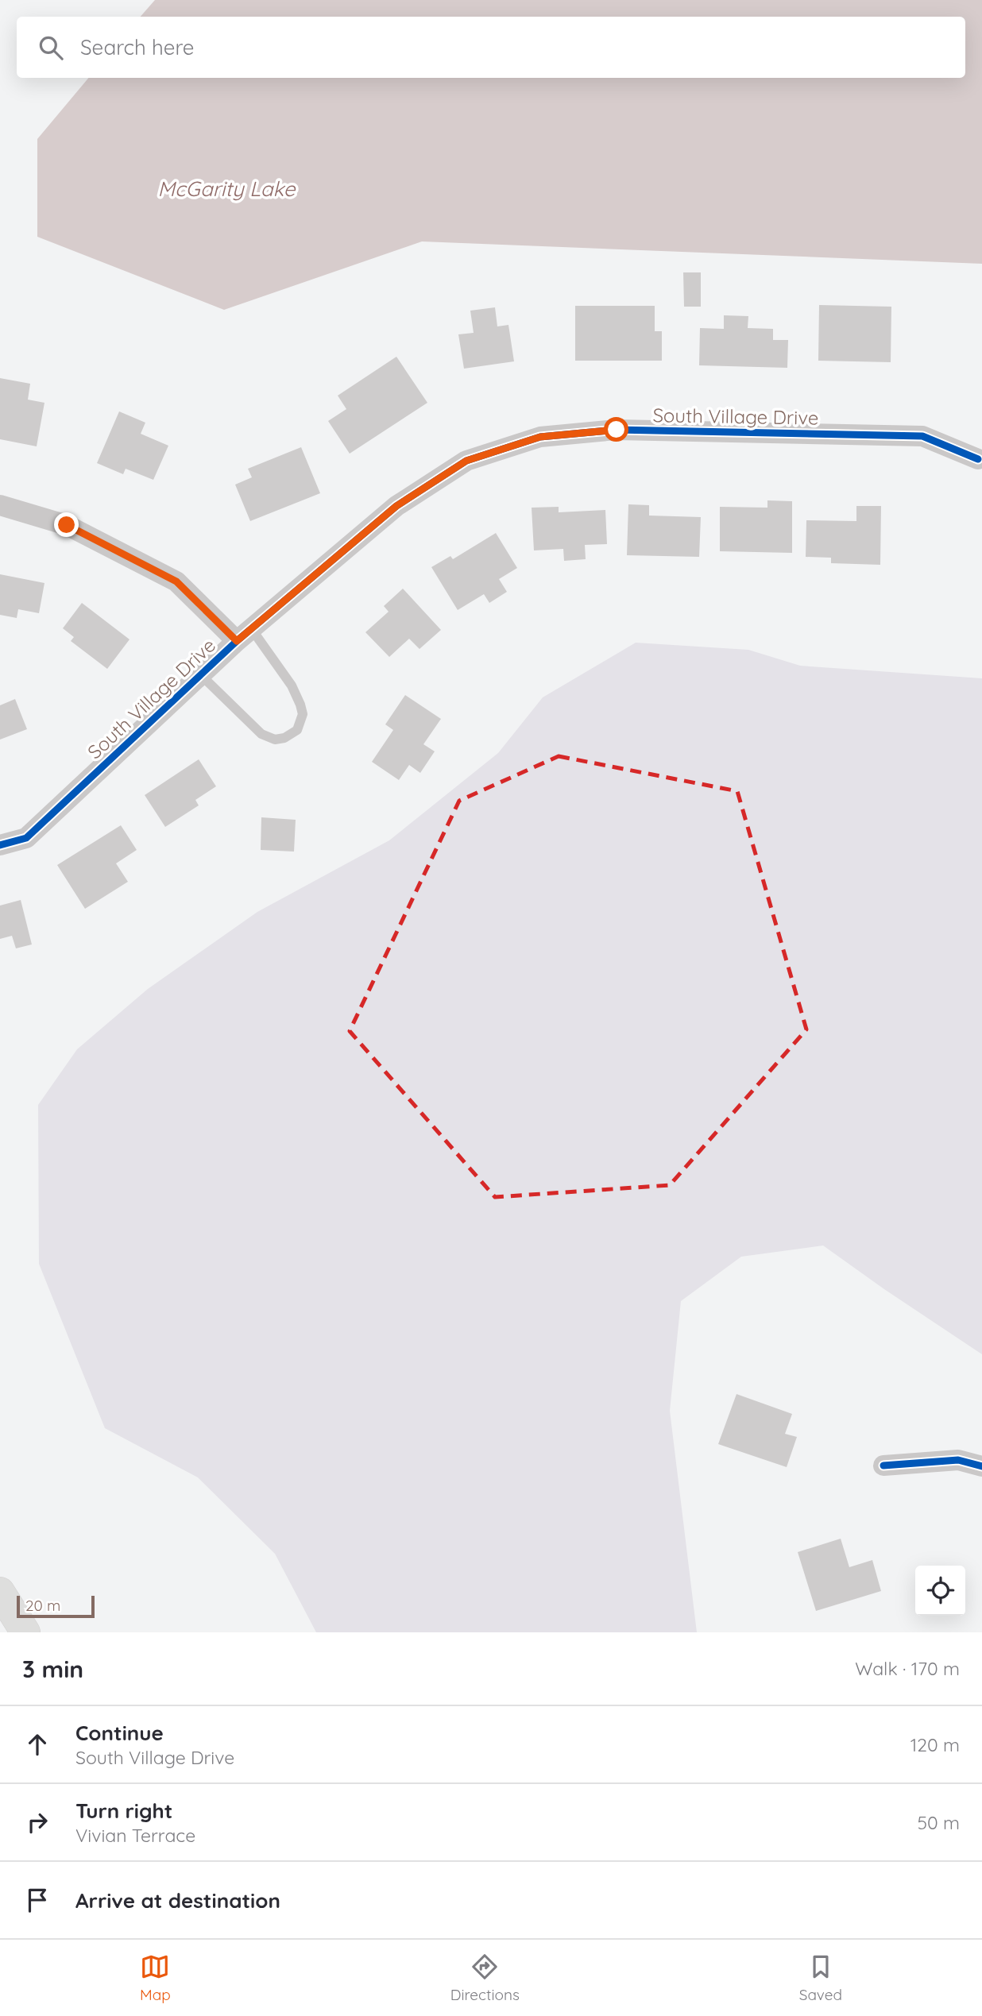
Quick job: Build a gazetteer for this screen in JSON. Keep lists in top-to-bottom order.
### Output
{
  "streets": {
    "street": ["South Village Drive"]
  },
  "water": ["McGarity Lake"],
  "scale_bar": "20 m",
  "page": {
    "search": "Search here",
    "scale": "20 m",
    "heading": ["3 min", "Walk · 170 m"],
    "list": [
      ["Continue", "South Village Drive", "120 m"],
      ["Turn right", "Vivian Terrace", "50 m"],
      "Arrive at destination"
    ],
    "nav": ["Map", "Directions", "Saved"]
  }
}
